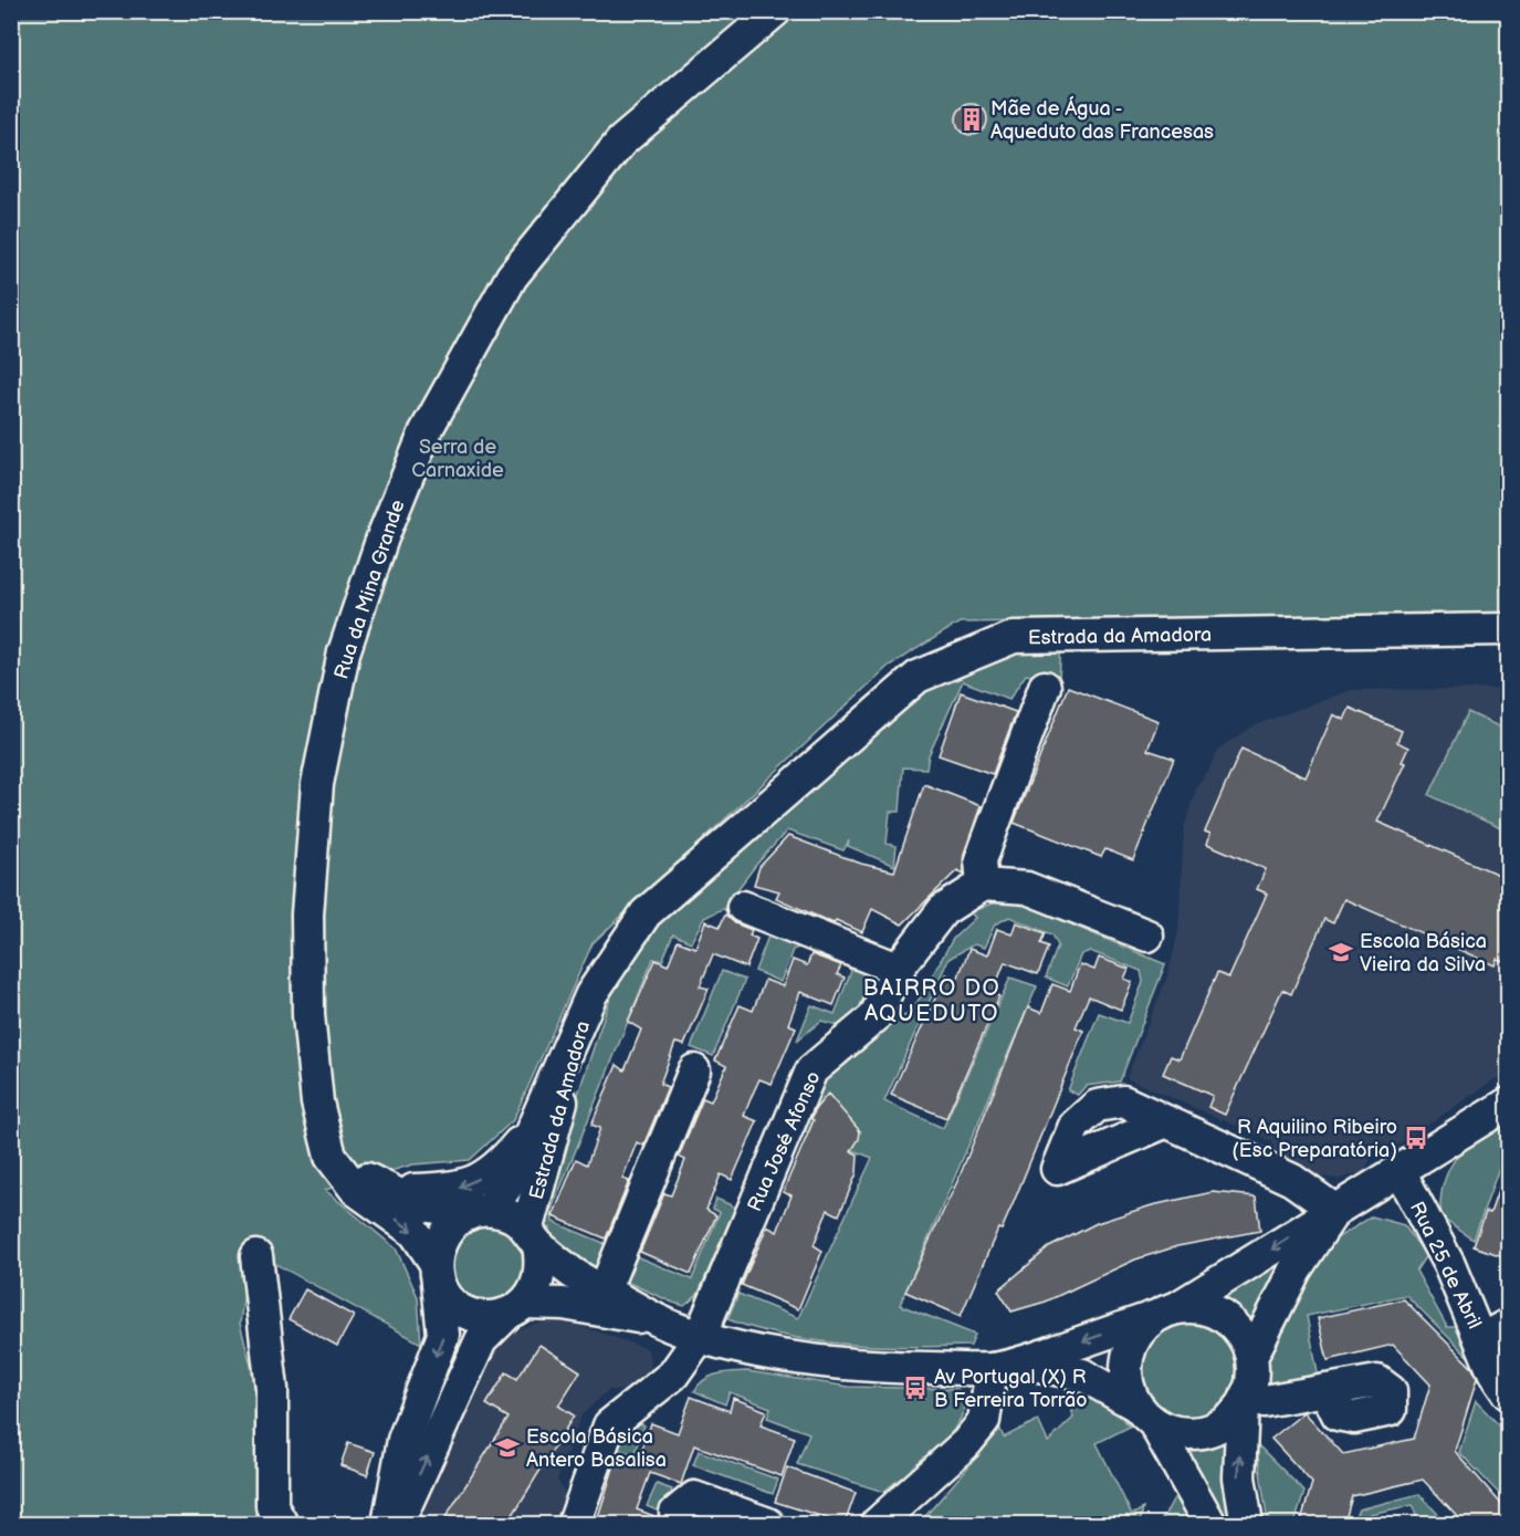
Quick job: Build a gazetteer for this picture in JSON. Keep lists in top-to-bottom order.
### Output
{
  "streets": {
    "street": [
      "Rua da Mina Grande",
      "Estrada da Amadora",
      "Rua José Afonso",
      "Rua 25 de Abril"
    ]
  },
  "crossings": [
    ["Rua da Mina Grande", "Estrada da Amadora"]
  ],
  "districts": ["BAIRRO DO AQUEDUTO"],
  "parks": ["Serra de Carnaxide"],
  "places": {
    "building": ["Mãe de Água - Aqueduto das Francesas"],
    "school or university": ["Escola Básica Vieira da Silva", "Escola Básica Antero Basalisa"],
    "bus stop": ["R Aquilino Ribeiro (Esc Preparatória)", "Av Portugal (X) R B Ferreira Torrão"]
  }
}
